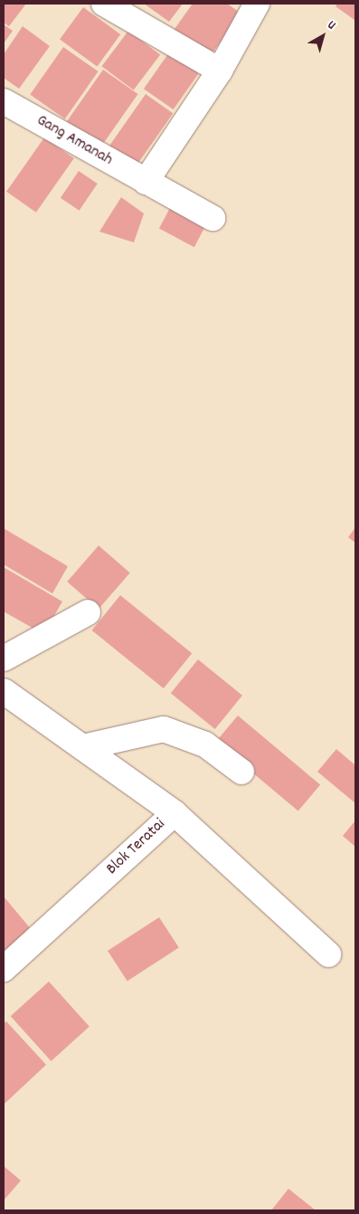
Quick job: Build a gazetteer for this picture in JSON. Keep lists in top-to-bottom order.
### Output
{
  "streets": {
    "street": ["Gang Amanah", "Blok Teratai"]
  },
  "north": "top right"
}
